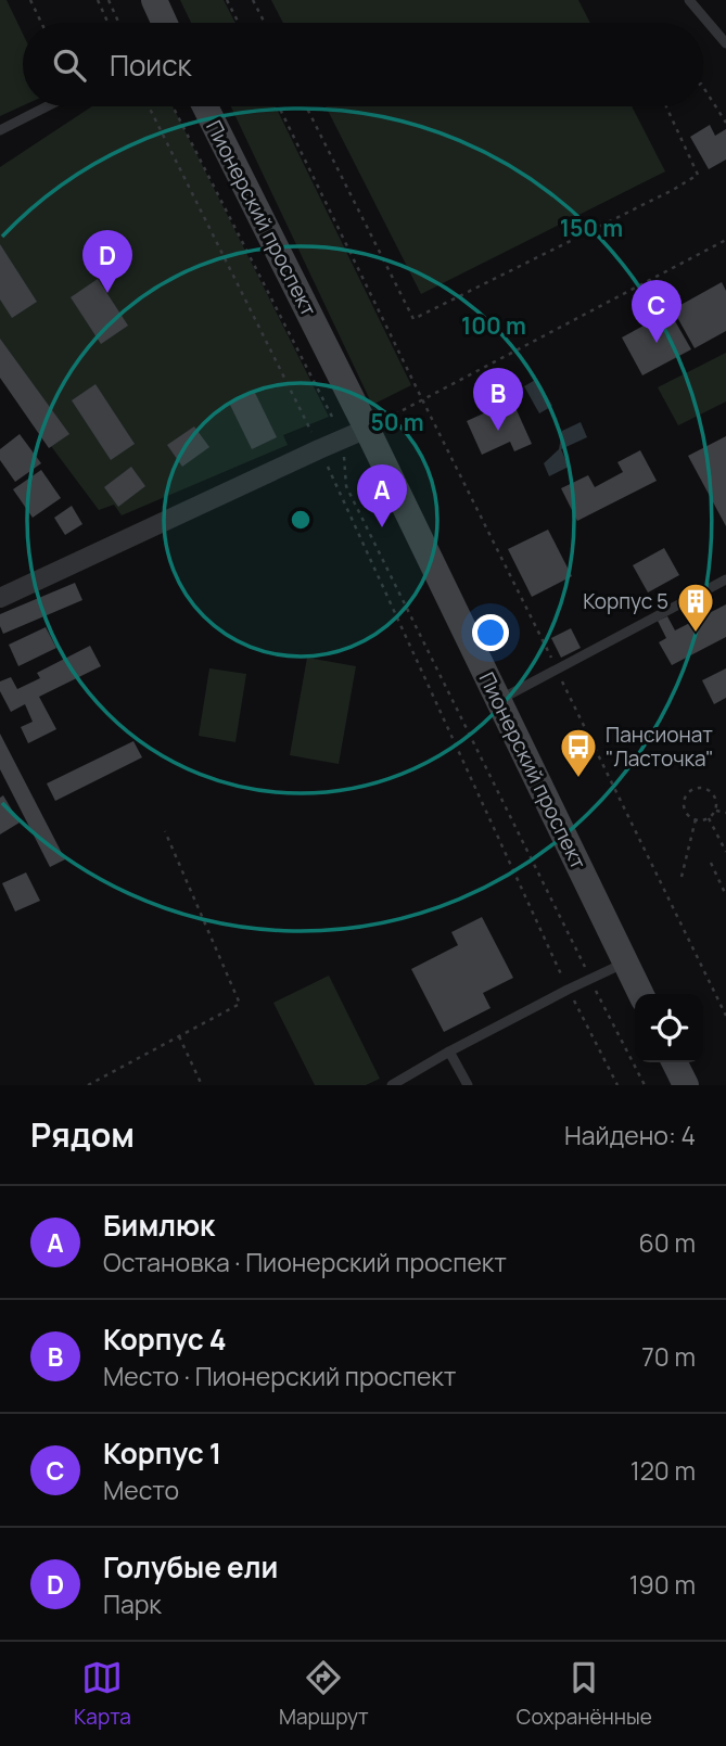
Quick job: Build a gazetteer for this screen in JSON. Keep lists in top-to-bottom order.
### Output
{
  "streets": {
    "street": ["Пионерский проспект"]
  },
  "places": {
    "building": ["Корпус 5"],
    "bus stop": ["Пансионат \"Ласточка\""]
  },
  "page": {
    "search": "Поиск",
    "pins": [
      "D",
      "C",
      "B",
      "A"
    ],
    "heading": ["Рядом", "Найдено: 4"],
    "list": [
      {
        "mark": "A",
        "name": "Бимлюк",
        "note": "Остановка · Пионерский проспект",
        "value": "60 m"
      },
      {
        "mark": "B",
        "name": "Корпус 4",
        "note": "Место · Пионерский проспект",
        "value": "70 m"
      },
      {
        "mark": "C",
        "name": "Корпус 1",
        "note": "Место",
        "value": "120 m"
      },
      {
        "mark": "D",
        "name": "Голубые ели",
        "note": "Парк",
        "value": "190 m"
      }
    ],
    "nav": ["Карта", "Маршрут", "Сохранённые"]
  },
  "rings": ["150 m", "100 m", "50 m"]
}
